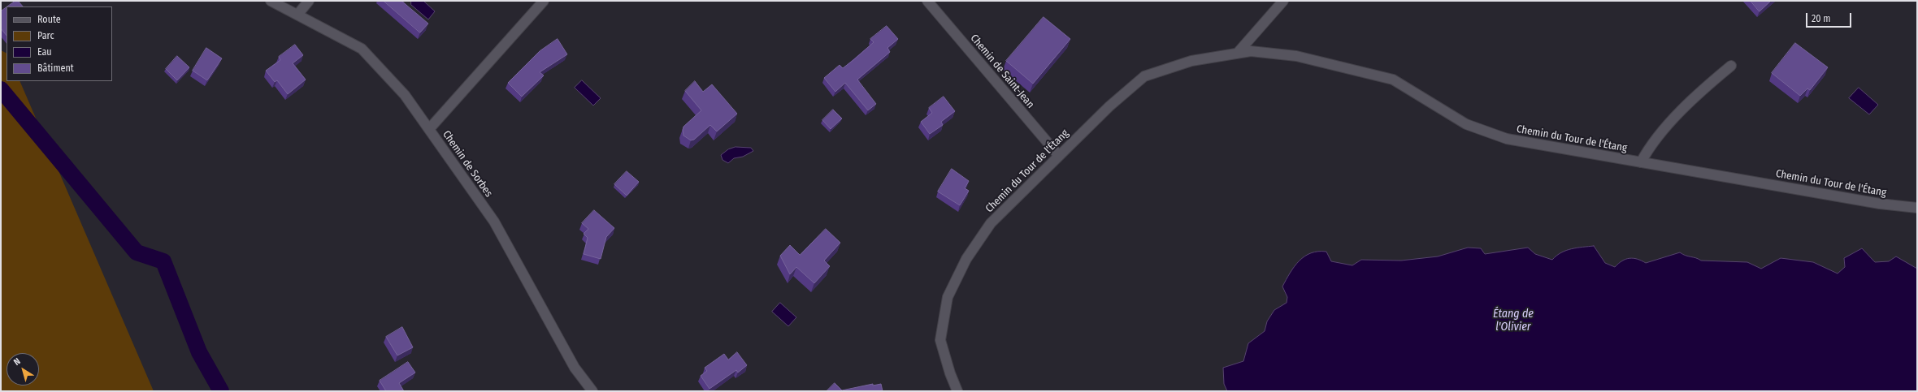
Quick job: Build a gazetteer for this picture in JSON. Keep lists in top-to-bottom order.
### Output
{
  "streets": {
    "street": ["Chemin de Saint-Jean", "Chemin du Tour de l'Étang", "Chemin de Sorbes"]
  },
  "crossings": [
    ["Chemin de Saint-Jean", "Chemin du Tour de l'Étang"]
  ],
  "water": ["Étang de l'Olivier"],
  "legend": [
    "Route",
    "Parc",
    "Eau",
    "Bâtiment"
  ],
  "scale_bar": "20 m",
  "north": "top left"
}
